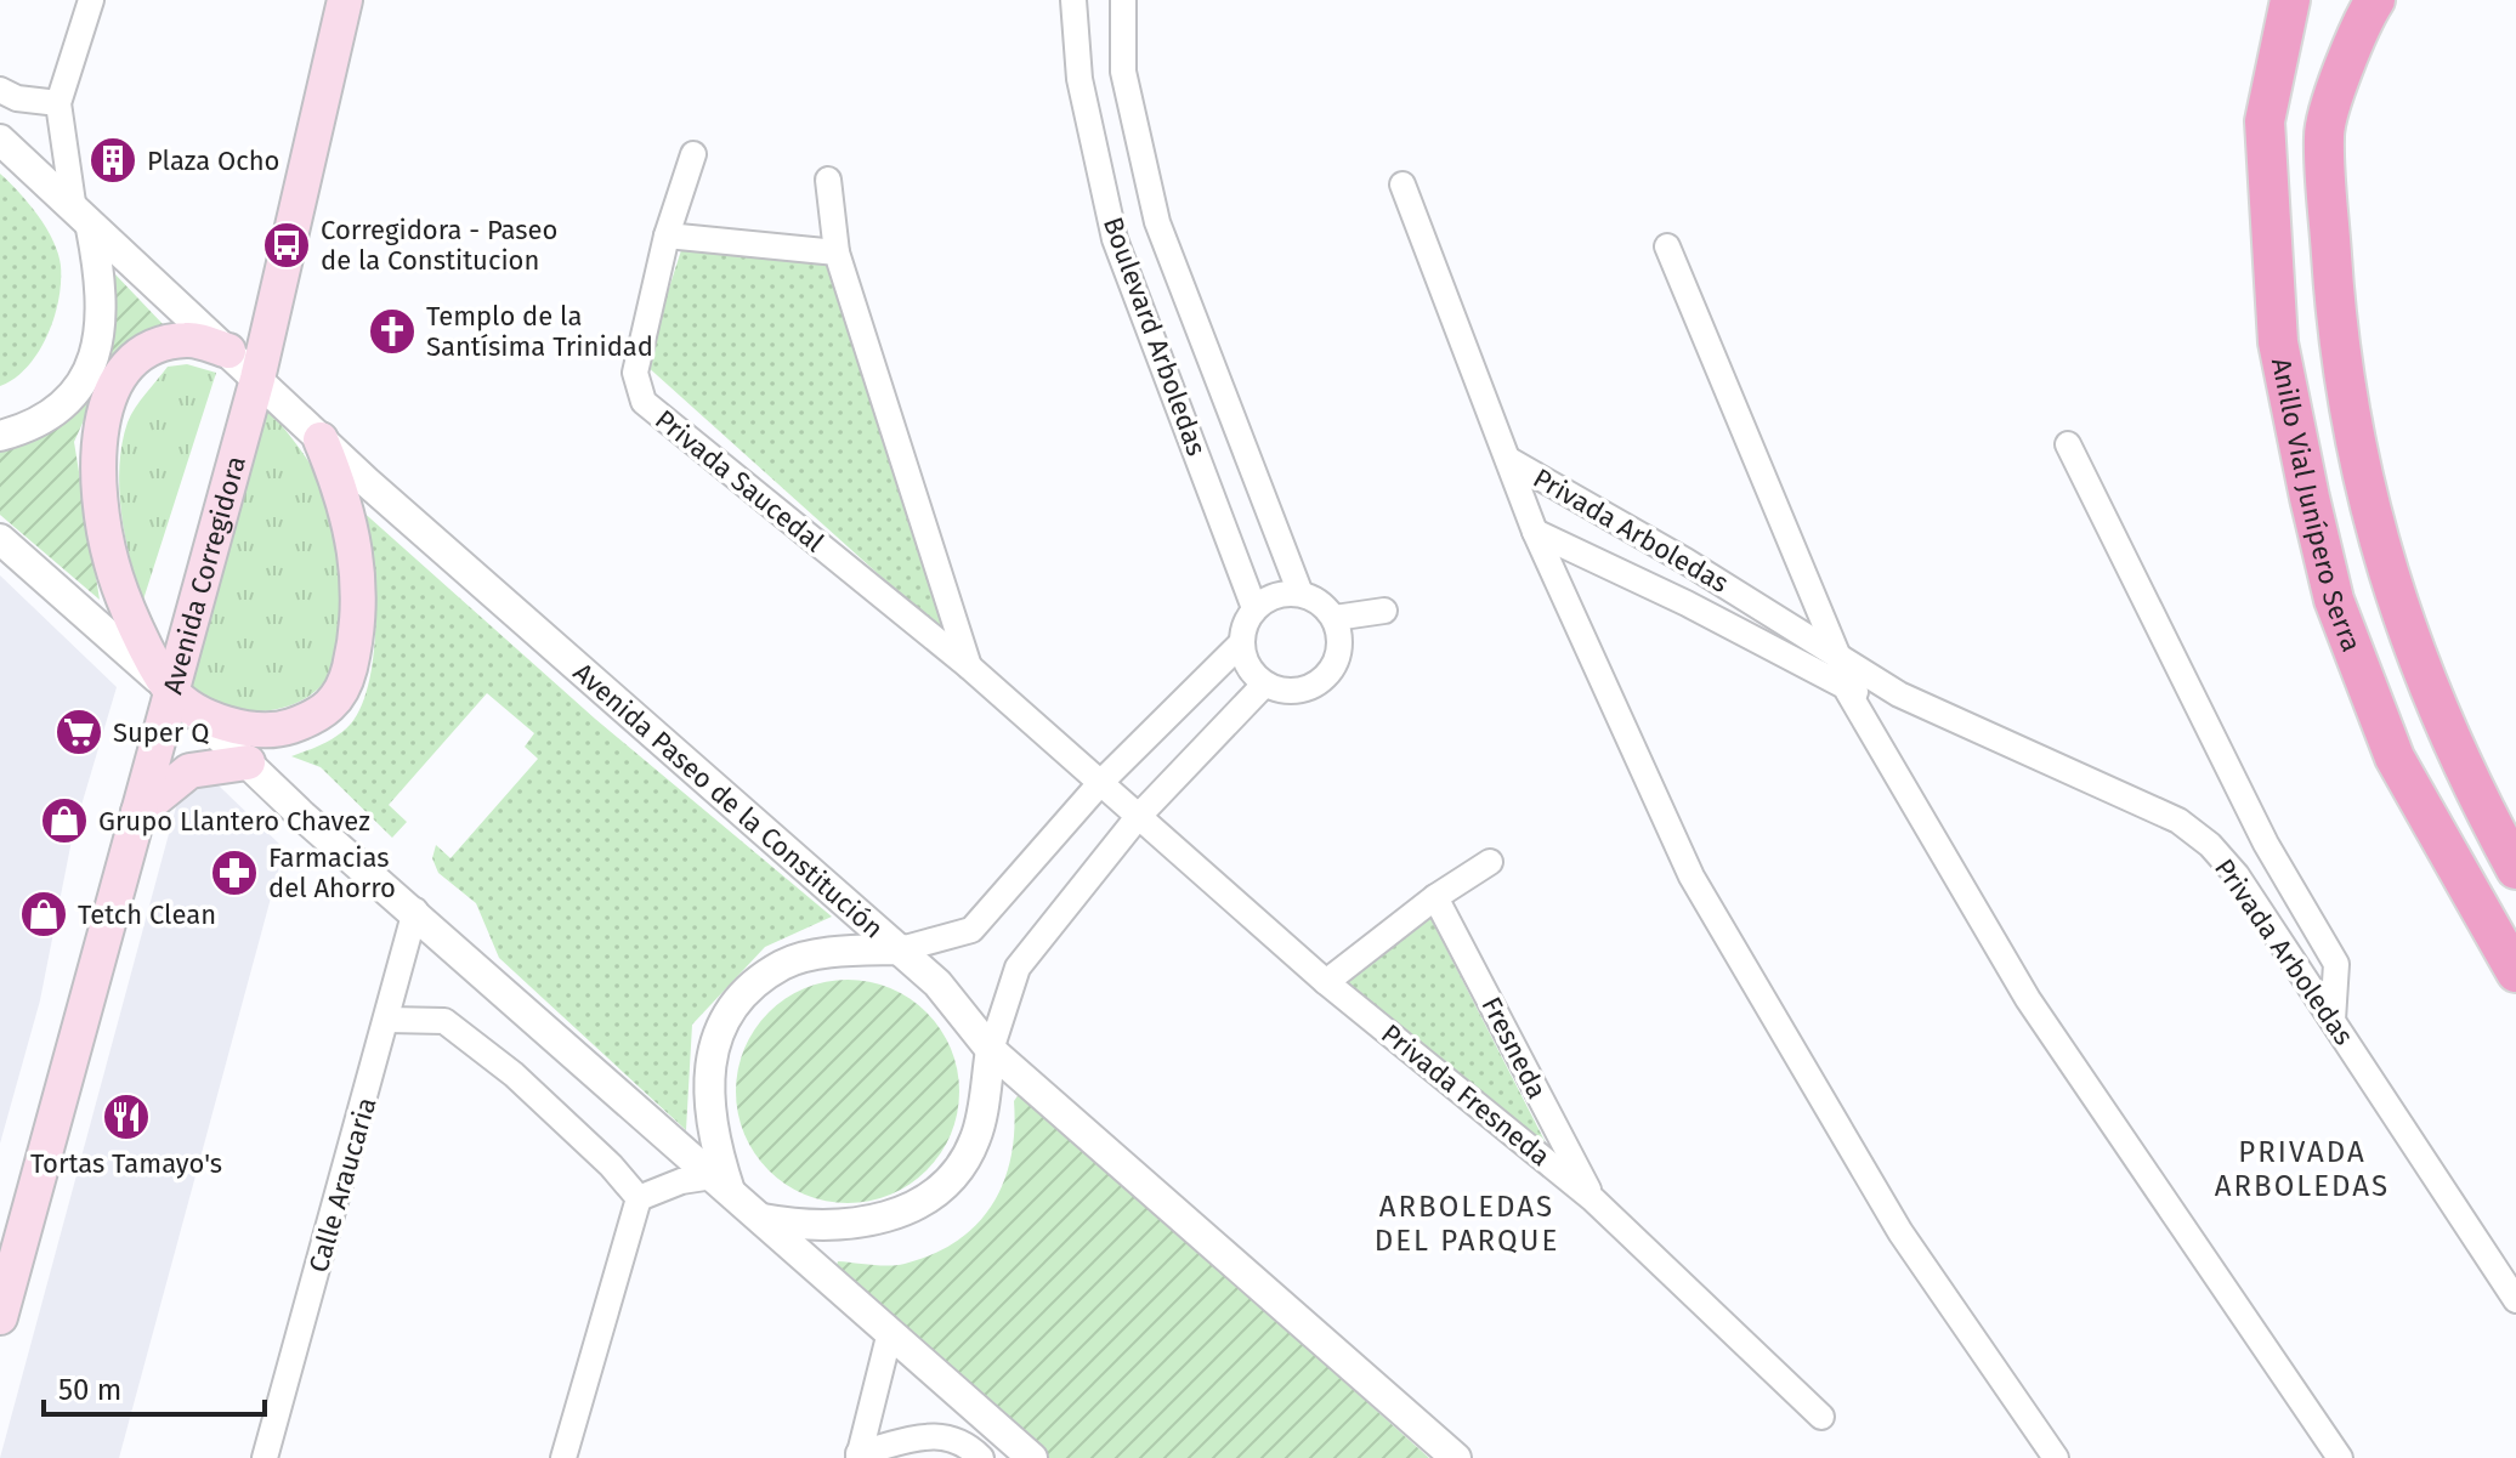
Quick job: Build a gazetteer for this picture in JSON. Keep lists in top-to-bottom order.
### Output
{
  "streets": {
    "highway": ["Anillo Vial Junípero Serra"],
    "main road": ["Avenida Corregidora"],
    "street": [
      "Boulevard Arboledas",
      "Privada Saucedal",
      "Privada Arboledas",
      "Avenida Paseo de la Constitución",
      "Fresneda",
      "Privada Fresneda",
      "Calle Araucaria"
    ]
  },
  "crossings": [
    ["Privada Saucedal", "Privada Fresneda"],
    ["Avenida Corregidora", "Avenida Paseo de la Constitución"],
    ["Fresneda", "Privada Fresneda"]
  ],
  "districts": ["PRIVADA ARBOLEDAS", "ARBOLEDAS DEL PARQUE"],
  "places": {
    "building": ["Plaza Ocho"],
    "bus stop": ["Corregidora - Paseo de la Constitucion"],
    "church": ["Templo de la Santísima Trinidad"],
    "supermarket": ["Super Q"],
    "shop": ["Grupo Llantero Chavez", "Tetch Clean"],
    "pharmacy": ["Farmacias del Ahorro"],
    "restaurant": ["Tortas Tamayo's"]
  },
  "scale_bar": "50 m"
}
